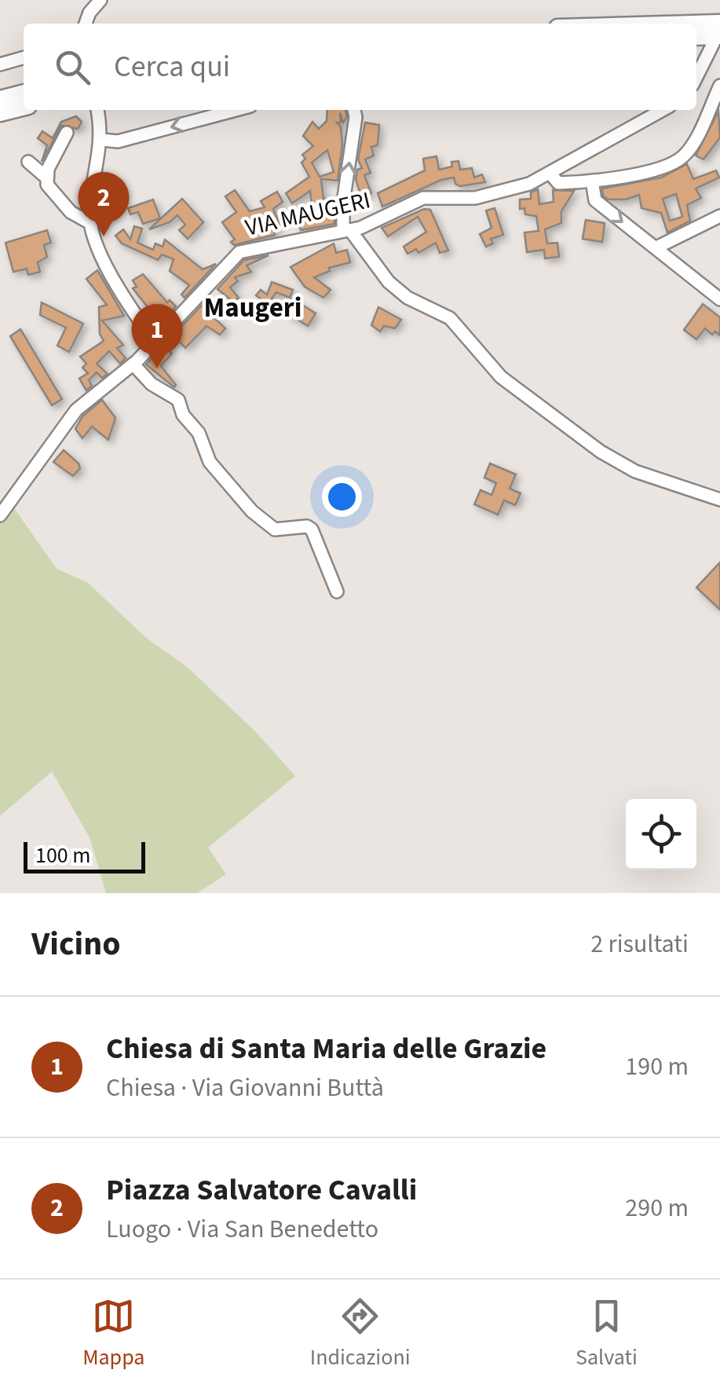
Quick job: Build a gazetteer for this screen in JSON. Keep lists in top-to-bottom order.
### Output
{
  "streets": {
    "street": ["VIA MAUGERI"]
  },
  "districts": ["Maugeri"],
  "scale_bar": "100 m",
  "page": {
    "search": "Cerca qui",
    "pins": ["2", "1"],
    "scale": "100 m",
    "heading": ["Vicino", "2 risultati"],
    "list": [
      {
        "mark": "1",
        "name": "Chiesa di Santa Maria delle Grazie",
        "note": "Chiesa · Via Giovanni Buttà",
        "value": "190 m"
      },
      {
        "mark": "2",
        "name": "Piazza Salvatore Cavalli",
        "note": "Luogo · Via San Benedetto",
        "value": "290 m"
      }
    ],
    "nav": ["Mappa", "Indicazioni", "Salvati"]
  }
}
